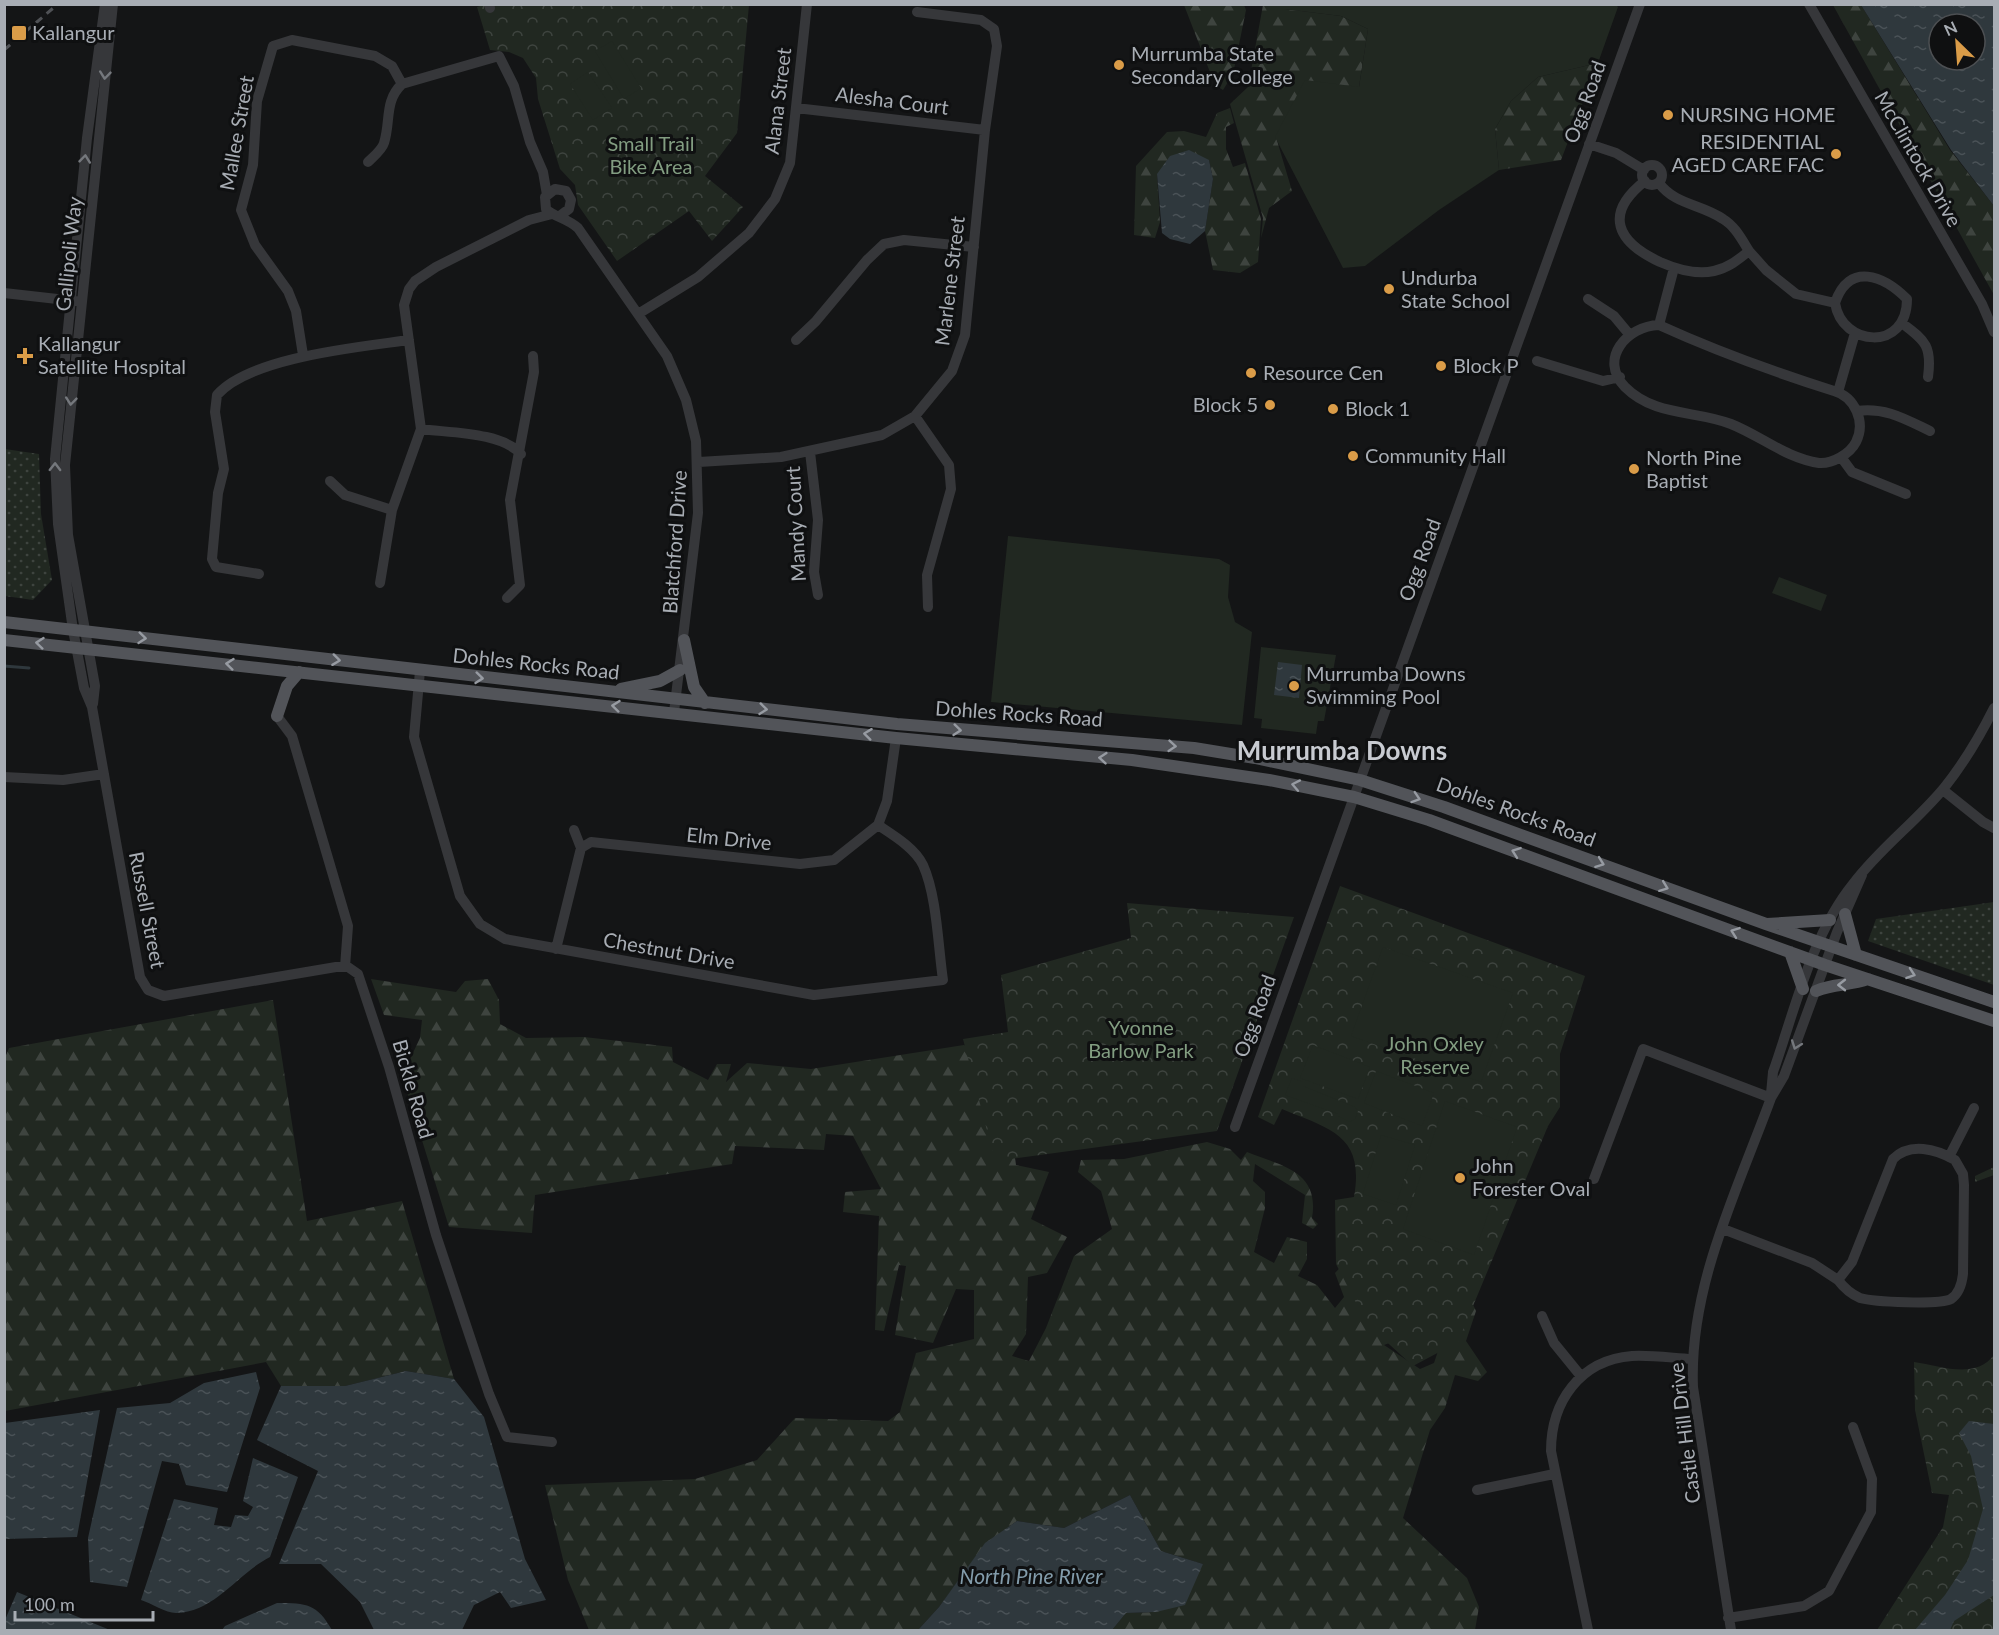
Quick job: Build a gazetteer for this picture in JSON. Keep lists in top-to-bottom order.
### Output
{
  "streets": {
    "main road": ["Dohles Rocks Road"],
    "street": [
      "Alana Street",
      "Alesha Court",
      "Ogg Road",
      "Mallee Street",
      "McClintock Drive",
      "Gallipoli Way",
      "Marlene Street",
      "Mandy Court",
      "Blatchford Drive",
      "Elm Drive",
      "Russell Street",
      "Chestnut Drive",
      "Bickle Road",
      "Castle Hill Drive"
    ]
  },
  "crossings": [
    ["Alana Street", "Alesha Court"],
    ["Alana Street", "Blatchford Drive"],
    ["Alesha Court", "Marlene Street"],
    ["Ogg Road", "Dohles Rocks Road"],
    ["Gallipoli Way", "Dohles Rocks Road"],
    ["Gallipoli Way", "Russell Street"],
    ["Marlene Street", "Mandy Court"],
    ["Marlene Street", "Blatchford Drive"],
    ["Blatchford Drive", "Dohles Rocks Road"],
    ["Dohles Rocks Road", "Russell Street"],
    ["Dohles Rocks Road", "Chestnut Drive"],
    ["Dohles Rocks Road", "Castle Hill Drive"],
    ["Elm Drive", "Chestnut Drive"],
    ["Russell Street", "Bickle Road"]
  ],
  "districts": ["Murrumba Downs"],
  "water": ["North Pine River"],
  "parks": ["Small Trail Bike Area", "Yvonne Barlow Park", "John Oxley Reserve"],
  "places": {
    "transit": ["Kallangur"],
    "other": [
      "Murrumba State Secondary College",
      "NURSING HOME",
      "RESIDENTIAL AGED CARE FAC",
      "Undurba State School",
      "Block P",
      "Resource Cen",
      "Block 5",
      "Block 1",
      "Community Hall",
      "North Pine Baptist",
      "Murrumba Downs Swimming Pool",
      "John Forester Oval"
    ],
    "health": ["Kallangur Satellite Hospital"]
  },
  "scale_bar": "100 m",
  "north": "top left"
}
